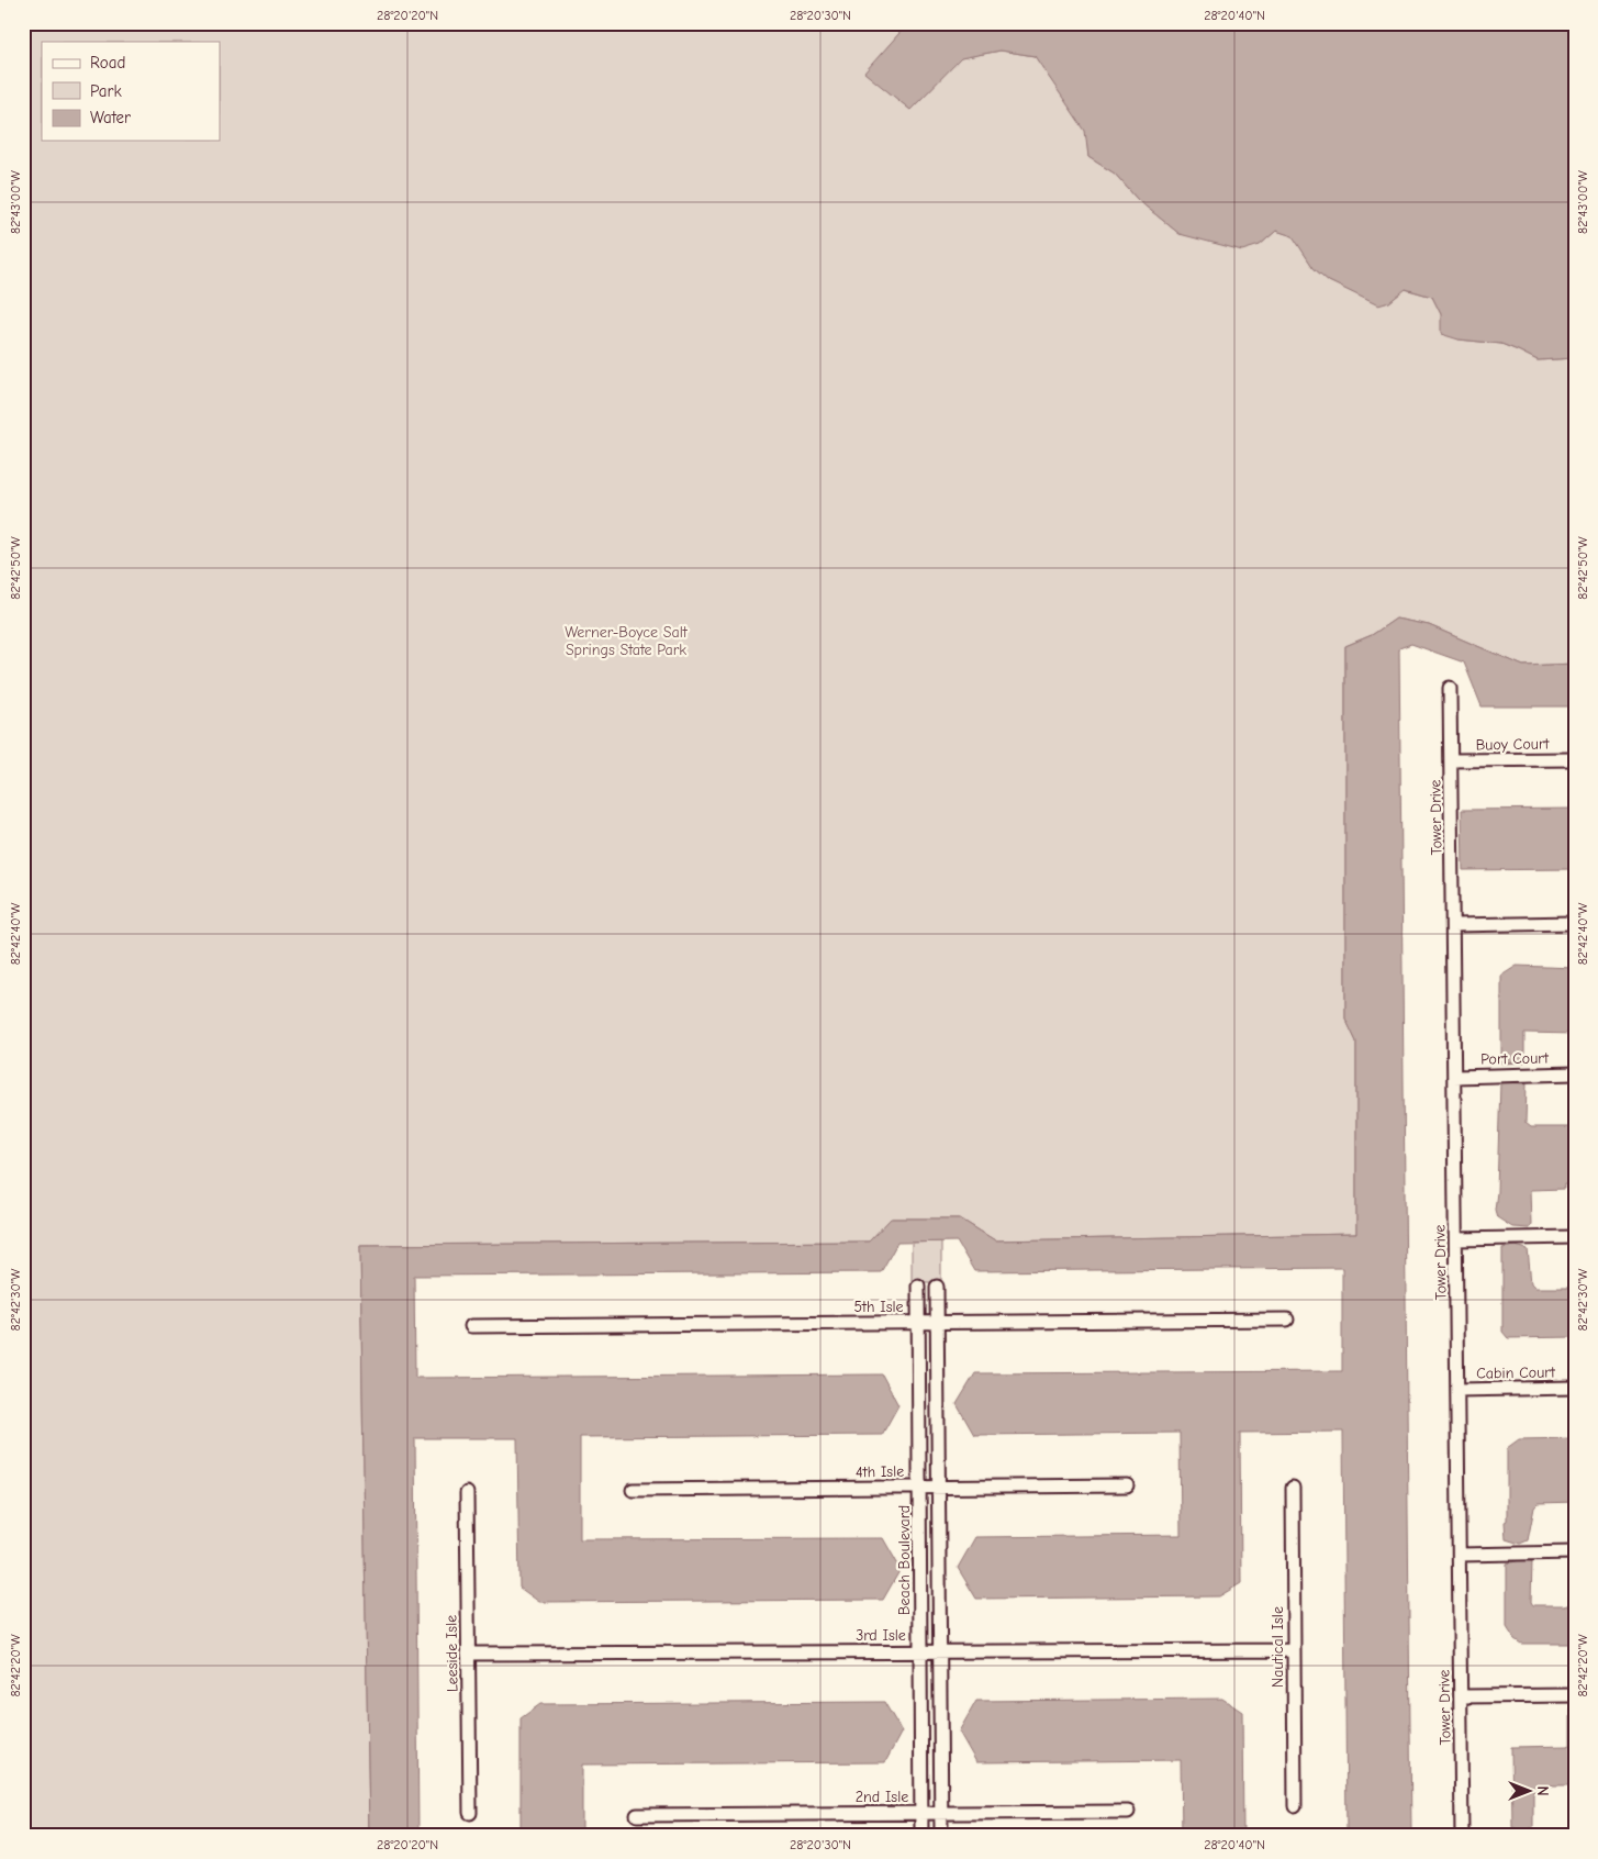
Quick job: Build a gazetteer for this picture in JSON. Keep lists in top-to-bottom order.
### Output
{
  "streets": {
    "street": [
      "Buoy Court",
      "Tower Drive",
      "Port Court",
      "5th Isle",
      "Cabin Court",
      "4th Isle",
      "Beach Boulevard",
      "3rd Isle",
      "Nautical Isle",
      "Leeside Isle",
      "2nd Isle"
    ]
  },
  "crossings": [
    ["Buoy Court", "Tower Drive"],
    ["Tower Drive", "Port Court"],
    ["Tower Drive", "Cabin Court"],
    ["5th Isle", "Beach Boulevard"],
    ["4th Isle", "Beach Boulevard"],
    ["Beach Boulevard", "3rd Isle"],
    ["Beach Boulevard", "2nd Isle"],
    ["3rd Isle", "Nautical Isle"],
    ["3rd Isle", "Leeside Isle"]
  ],
  "parks": ["Werner-Boyce Salt Springs State Park"],
  "legend": ["Road", "Park", "Water"],
  "north": "right",
  "coordinates": [
    "28°20'20\"N",
    "28°20'30\"N",
    "28°20'40\"N",
    "82°43'00\"W",
    "82°42'50\"W",
    "82°42'40\"W",
    "82°42'30\"W",
    "82°42'20\"W"
  ]
}
